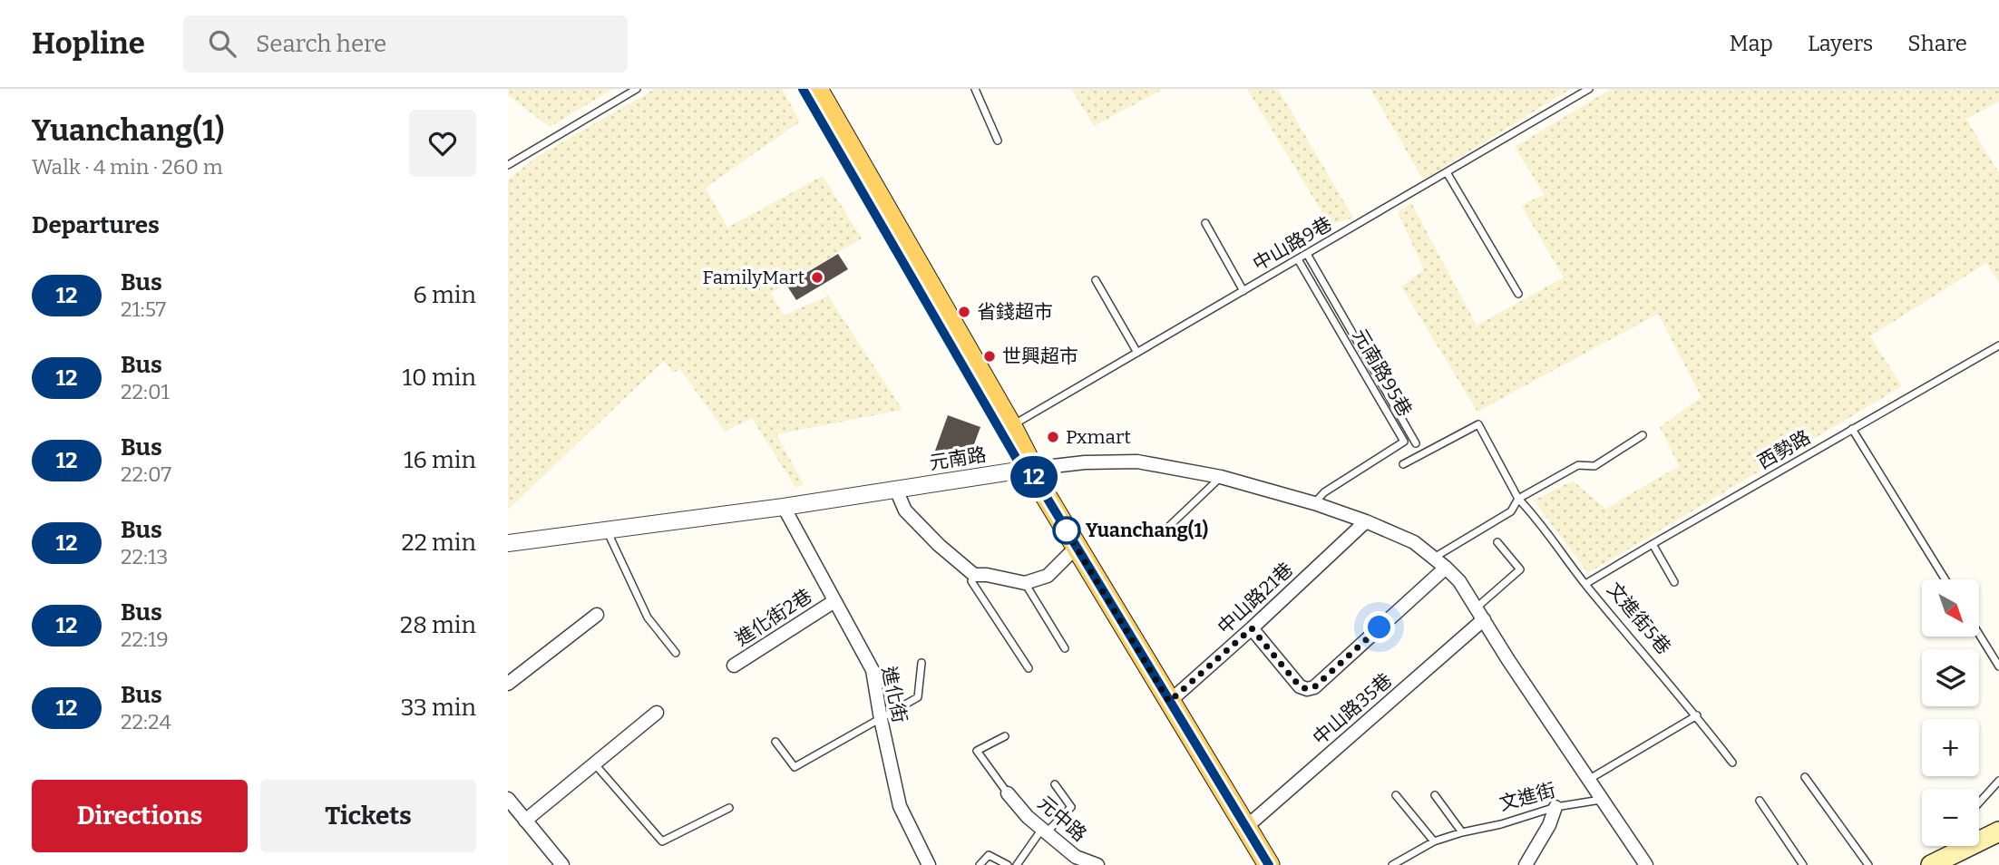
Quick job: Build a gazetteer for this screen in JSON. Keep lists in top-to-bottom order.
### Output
{
  "streets": {
    "street": [
      "元南路",
      "中山路21巷",
      "進化街2巷",
      "進化街",
      "中山路35巷",
      "元中路"
    ],
    "lane": [
      "中山路9巷",
      "元南路95巷",
      "西勢路",
      "文進街5巷",
      "文進街"
    ]
  },
  "crossings": [
    ["中山路9巷", "元南路95巷"],
    ["元南路95巷", "元南路"],
    ["西勢路", "文進街5巷"],
    ["元南路", "中山路21巷"],
    ["元南路", "進化街"],
    ["元南路", "中山路35巷"],
    ["進化街2巷", "進化街"]
  ],
  "places": [
    "FamilyMart",
    "省錢超市",
    "世興超市",
    "Pxmart",
    "Yuanchang(1)"
  ],
  "lines": ["bus line 12"],
  "north": "bottom right",
  "page": {
    "header": "Hopline",
    "search": "Search here",
    "nav": ["Map", "Layers", "Share"],
    "heading": [
      ["Yuanchang(1)", "Walk · 4 min · 260 m"],
      "Departures"
    ],
    "on_map": "12",
    "list": [
      {
        "mark": "12",
        "name": "Bus",
        "note": "21:57",
        "value": "6 min"
      },
      {
        "mark": "12",
        "name": "Bus",
        "note": "22:01",
        "value": "10 min"
      },
      {
        "mark": "12",
        "name": "Bus",
        "note": "22:07",
        "value": "16 min"
      },
      {
        "mark": "12",
        "name": "Bus",
        "note": "22:13",
        "value": "22 min"
      },
      {
        "mark": "12",
        "name": "Bus",
        "note": "22:19",
        "value": "28 min"
      },
      {
        "mark": "12",
        "name": "Bus",
        "note": "22:24",
        "value": "33 min"
      }
    ],
    "map_buttons": ["+", "−"],
    "buttons": ["Directions", "Tickets"]
  }
}
